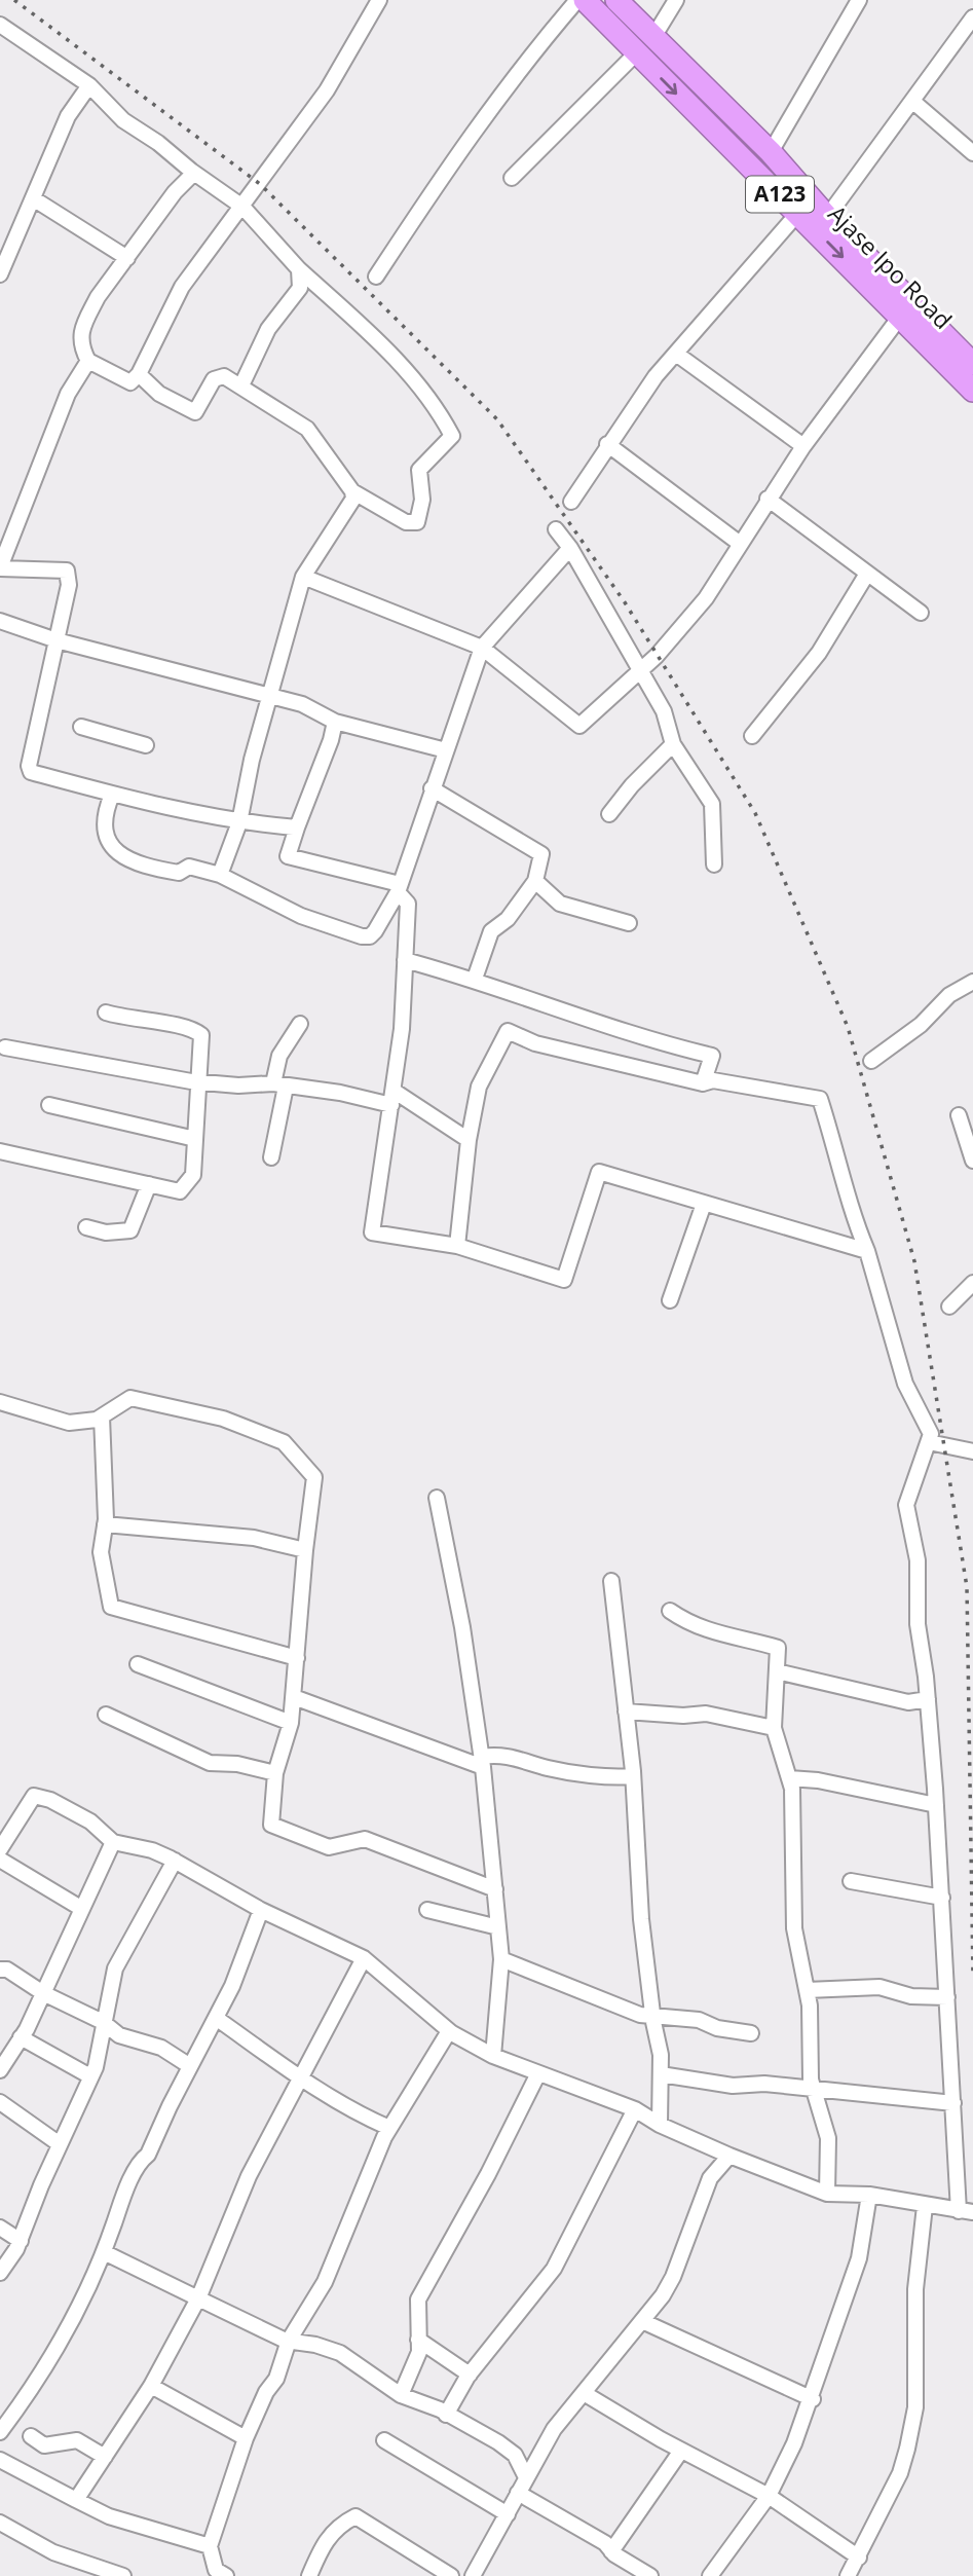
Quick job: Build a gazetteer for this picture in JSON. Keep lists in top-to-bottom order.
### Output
{
  "streets": {
    "highway": ["A123", "Ajase Ipo Road"]
  }
}
